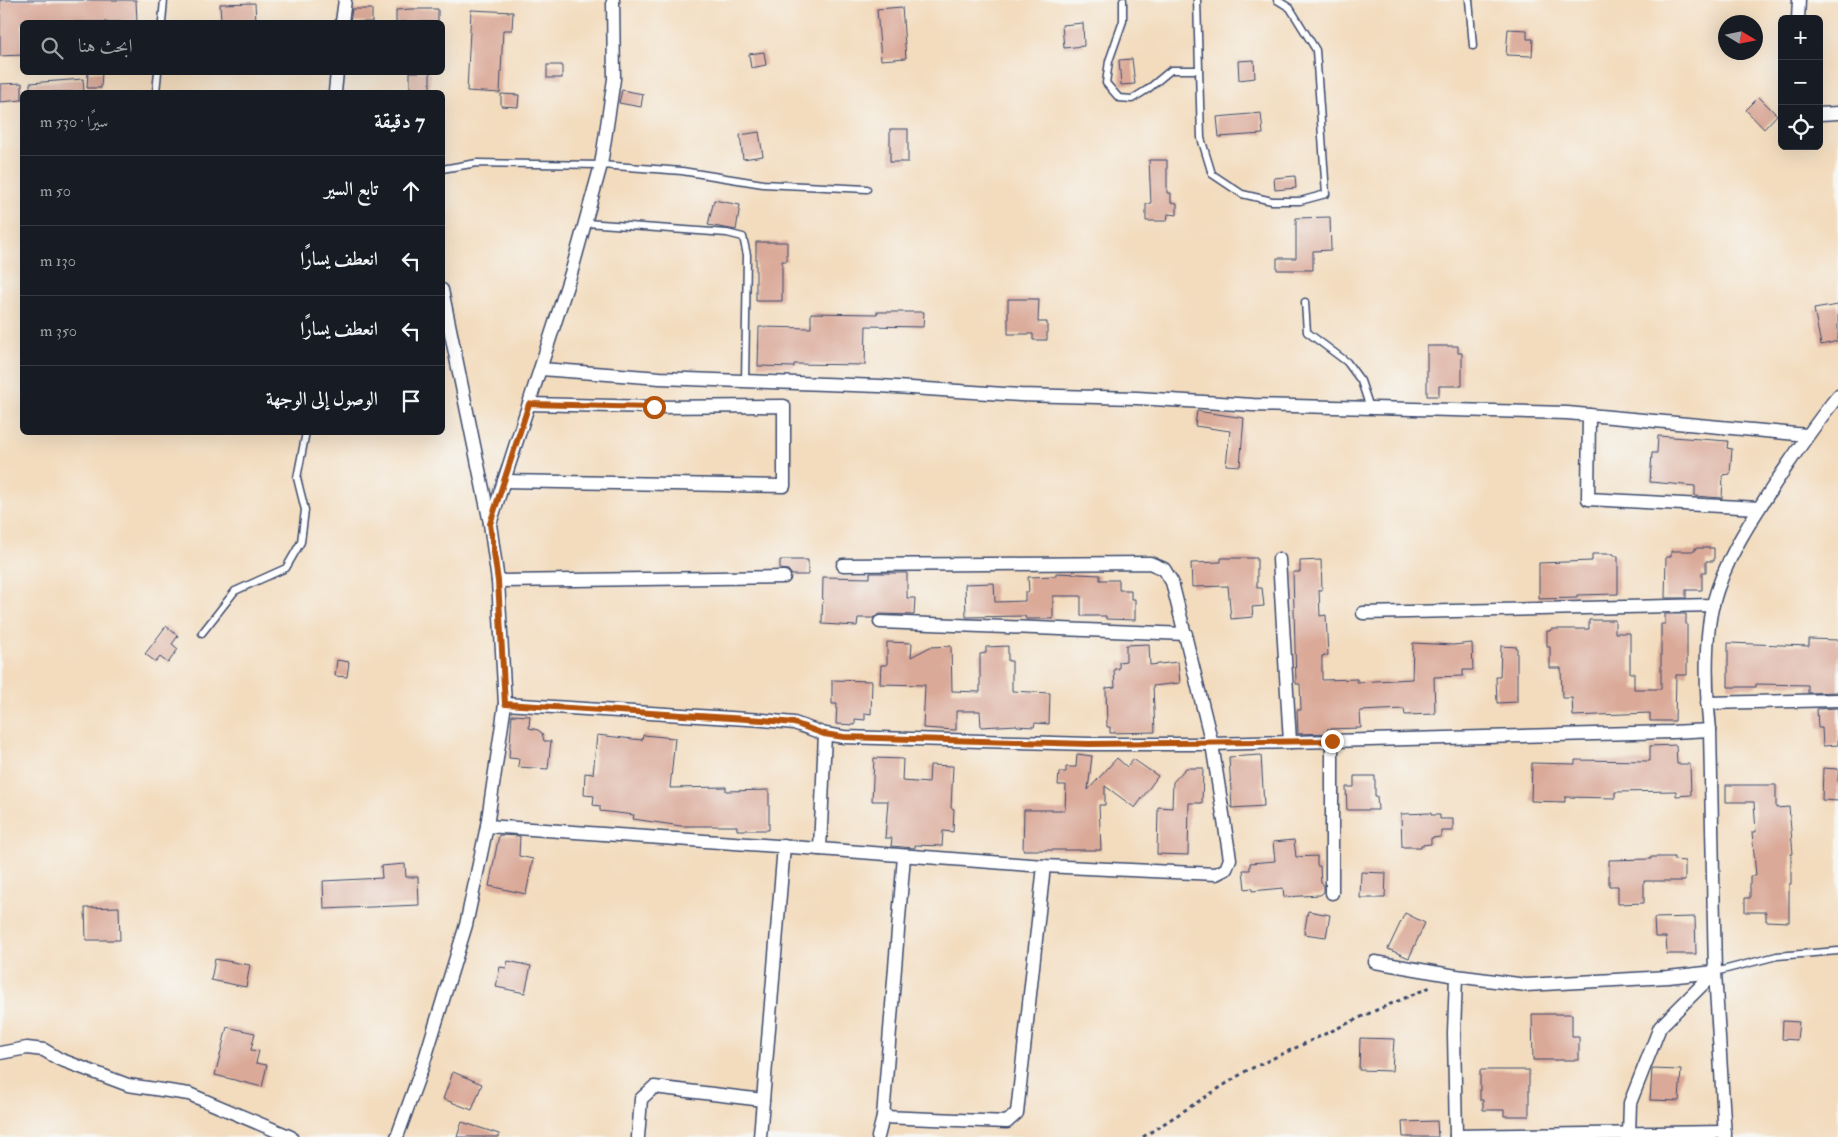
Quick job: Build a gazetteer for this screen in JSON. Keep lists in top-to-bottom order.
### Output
{
  "north": "right",
  "page": {
    "map_buttons": ["+", "−"],
    "search": "ابحث هنا",
    "heading": ["7 دقيقة", "سيرًا · 530 m"],
    "list": [
      ["تابع السير", "50 m"],
      ["انعطف يسارًا", "130 m"],
      ["انعطف يسارًا", "350 m"],
      "الوصول إلى الوجهة"
    ]
  }
}
